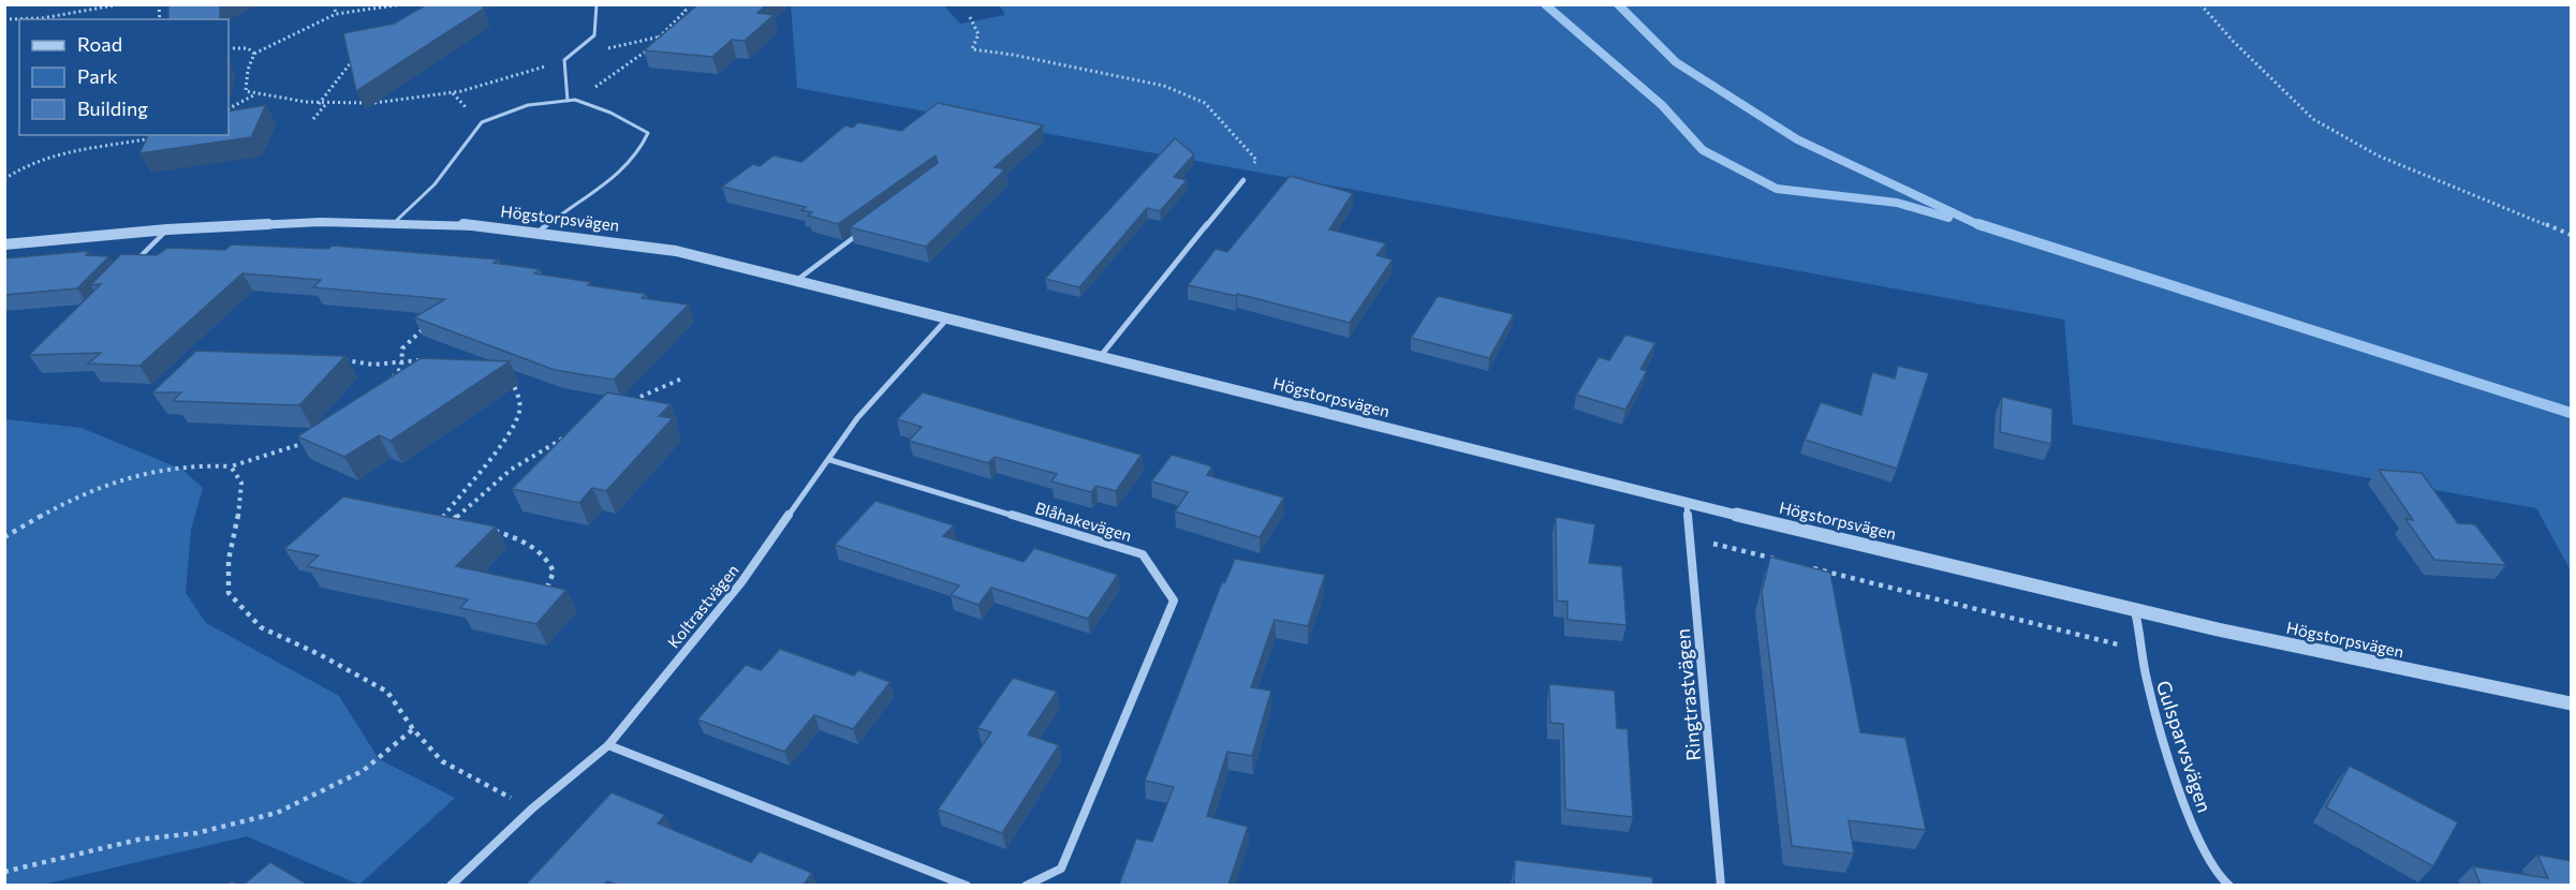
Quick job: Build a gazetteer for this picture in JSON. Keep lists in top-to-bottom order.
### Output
{
  "streets": {
    "street": [
      "Högstorpsvägen",
      "Blåhakevägen",
      "Koltrastvägen",
      "Ringtrastvägen",
      "Gulsparvsvägen"
    ]
  },
  "crossings": [
    ["Högstorpsvägen", "Koltrastvägen"],
    ["Högstorpsvägen", "Ringtrastvägen"],
    ["Högstorpsvägen", "Gulsparvsvägen"],
    ["Blåhakevägen", "Koltrastvägen"]
  ],
  "legend": ["Road", "Park", "Building"]
}
